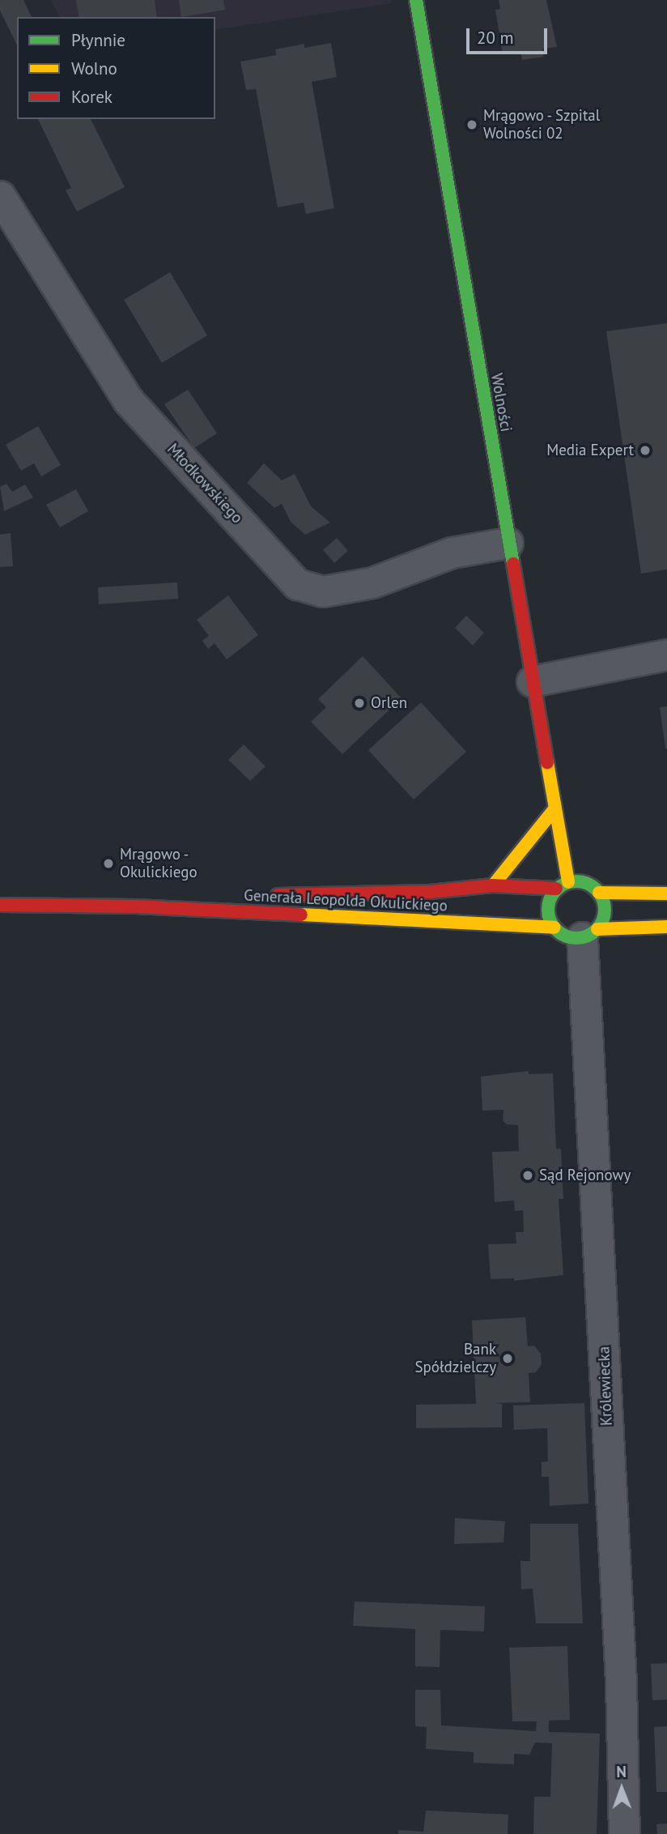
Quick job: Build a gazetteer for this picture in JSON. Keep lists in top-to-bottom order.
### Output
{
  "streets": {
    "street": [
      "Wolności",
      "Młodkowskiego",
      "Generała Leopolda Okulickiego",
      "Królewiecka"
    ]
  },
  "crossings": [
    ["Wolności", "Młodkowskiego"],
    ["Wolności", "Generała Leopolda Okulickiego"],
    ["Wolności", "Królewiecka"],
    ["Generała Leopolda Okulickiego", "Królewiecka"]
  ],
  "places": [
    "Mrągowo - Szpital Wolności 02",
    "Media Expert",
    "Orlen",
    "Mrągowo - Okulickiego",
    "Sąd Rejonowy",
    "Bank Spółdzielczy"
  ],
  "legend": ["Płynnie", "Wolno", "Korek"],
  "scale_bar": "20 m",
  "north": "top"
}
